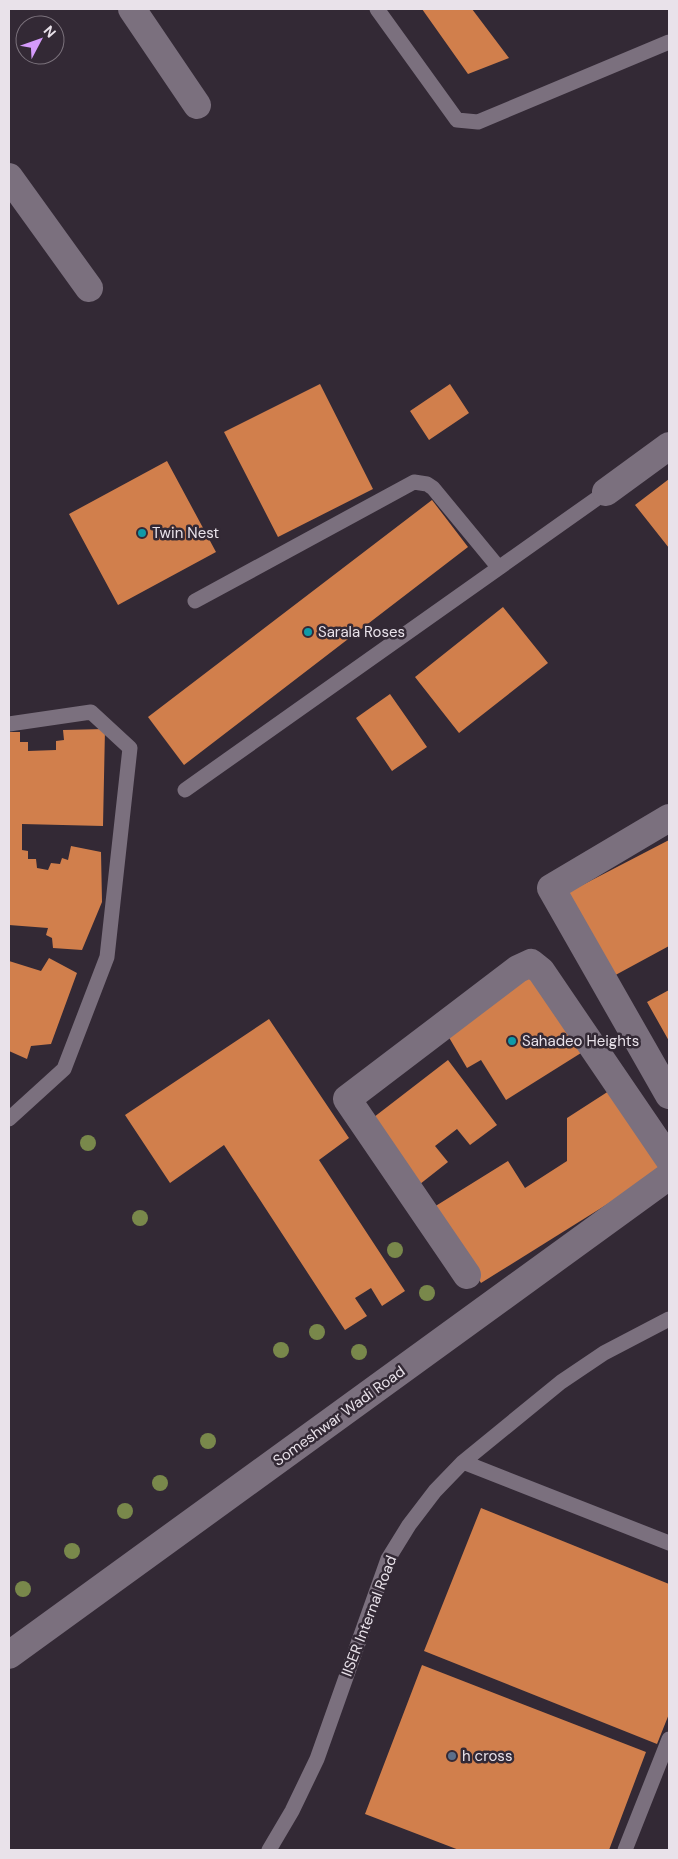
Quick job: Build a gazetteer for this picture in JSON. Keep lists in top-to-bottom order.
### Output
{
  "streets": {
    "street": ["Someshwar Wadi Road"],
    "lane": ["IISER Internal Road"]
  },
  "places": [
    "Twin Nest",
    "Sarala Roses",
    "Sahadeo Heights",
    "h cross"
  ],
  "north": "top right"
}
